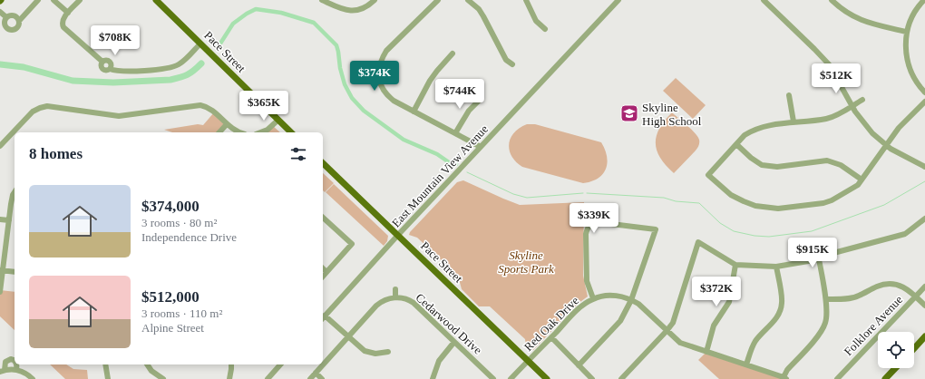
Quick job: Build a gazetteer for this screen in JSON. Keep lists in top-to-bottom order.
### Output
{
  "streets": {
    "main road": ["Pace Street"],
    "street": [
      "East Mountain View Avenue",
      "Cedarwood Drive",
      "Red Oak Drive",
      "Folklore Avenue"
    ]
  },
  "crossings": [
    ["Pace Street", "East Mountain View Avenue"],
    ["Pace Street", "Red Oak Drive"]
  ],
  "parks": ["Skyline Sports Park"],
  "places": {
    "school or university": ["Skyline High School"]
  },
  "page": {
    "price": [
      "$708K",
      "$374K",
      "$512K",
      "$744K",
      "$365K",
      "$339K",
      "$915K",
      "$372K"
    ],
    "heading": "8 homes",
    "list": [
      {
        "name": "$374,000",
        "note": "3 rooms · 80 m² · Independence Drive"
      },
      {
        "name": "$512,000",
        "note": "3 rooms · 110 m² · Alpine Street"
      }
    ]
  }
}
